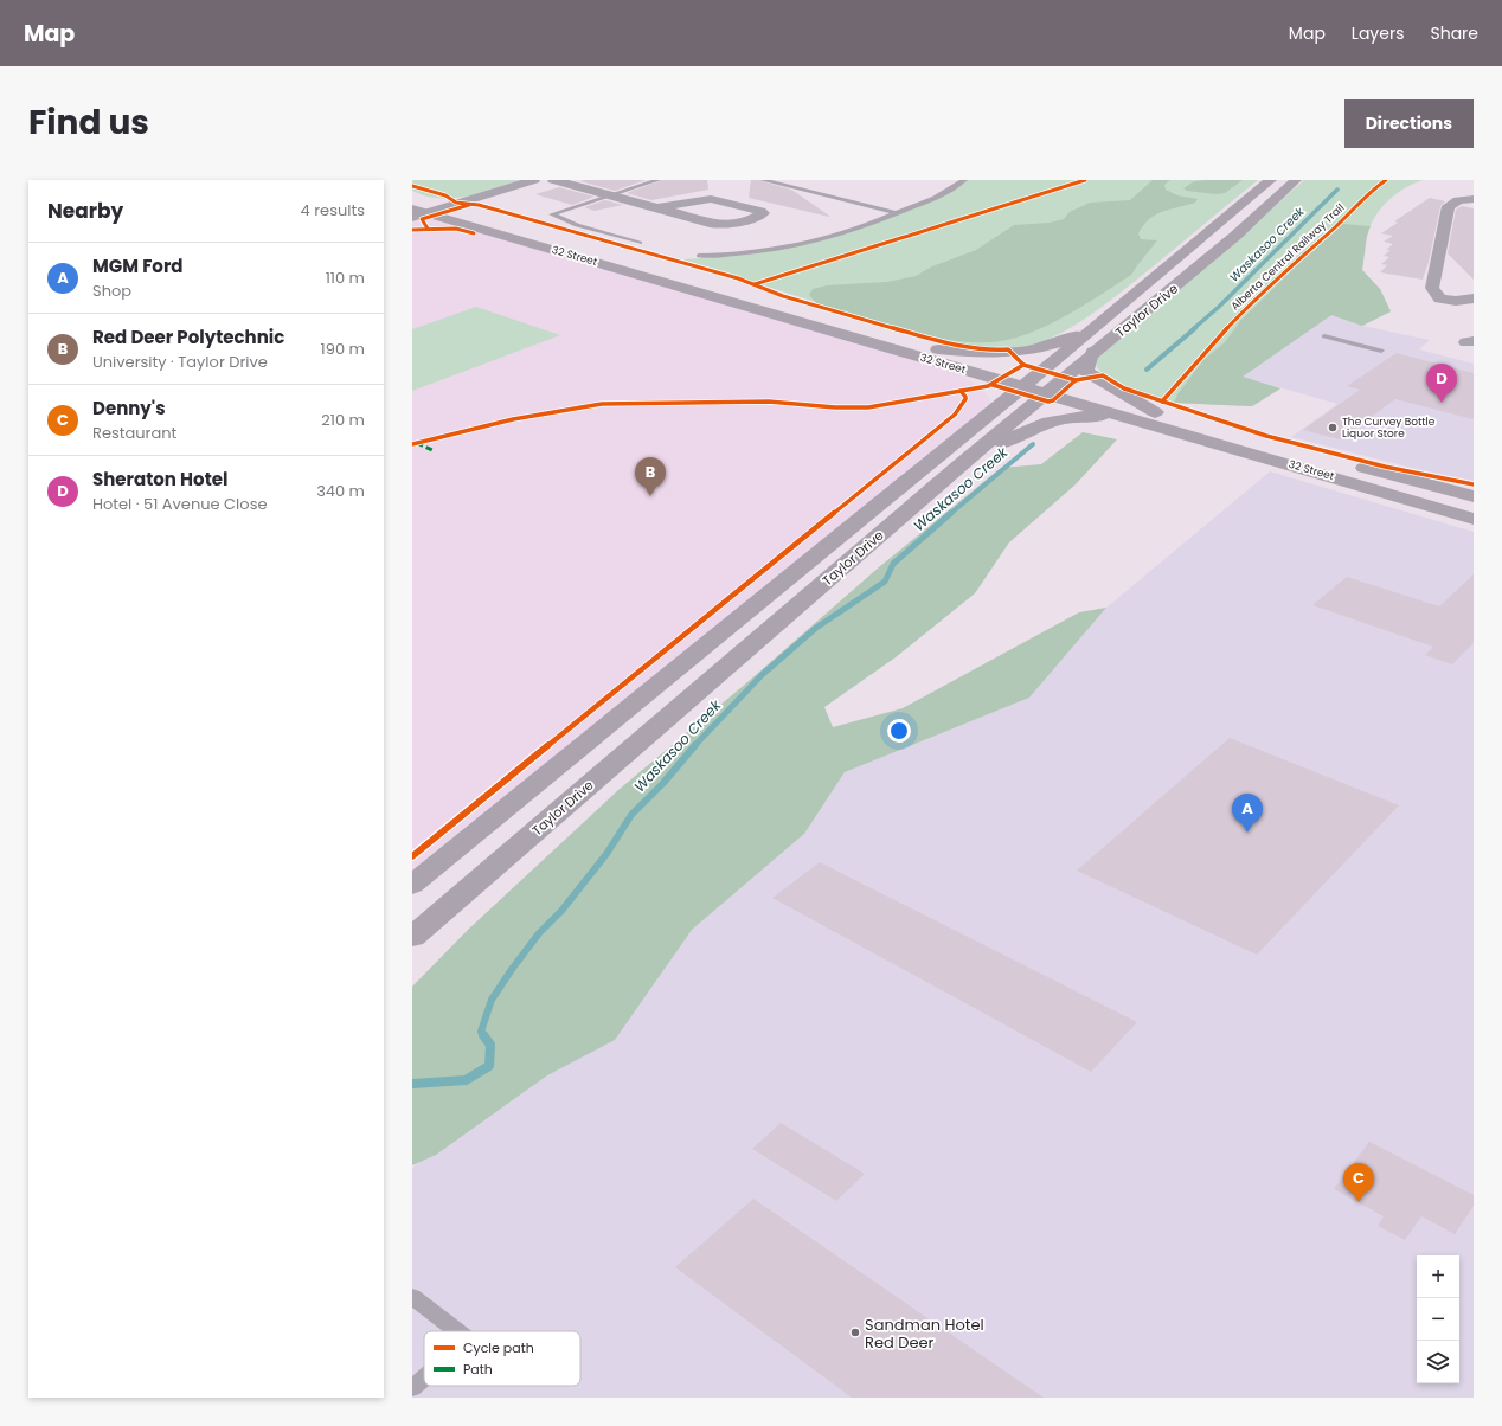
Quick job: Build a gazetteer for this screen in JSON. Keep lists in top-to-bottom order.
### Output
{
  "streets": {
    "main road": ["32 Street", "Taylor Drive"],
    "cycle path": ["Alberta Central Railway Trail"]
  },
  "crossings": [
    ["32 Street", "Taylor Drive"]
  ],
  "water": ["Waskasoo Creek"],
  "places": ["The Curvey Bottle Liquor Store", "Sandman Hotel Red Deer"],
  "legend": ["Cycle path", "Path"],
  "page": {
    "header": "Map",
    "nav": ["Map", "Layers", "Share"],
    "title": "Find us",
    "buttons": "Directions",
    "heading": ["Nearby", "4 results"],
    "list": [
      {
        "mark": "A",
        "name": "MGM Ford",
        "note": "Shop",
        "value": "110 m"
      },
      {
        "mark": "B",
        "name": "Red Deer Polytechnic",
        "note": "University · Taylor Drive",
        "value": "190 m"
      },
      {
        "mark": "C",
        "name": "Denny's",
        "note": "Restaurant",
        "value": "210 m"
      },
      {
        "mark": "D",
        "name": "Sheraton Hotel",
        "note": "Hotel · 51 Avenue Close",
        "value": "340 m"
      }
    ],
    "pins": [
      "D",
      "B",
      "A",
      "C"
    ],
    "map_buttons": ["+", "−"]
  }
}
